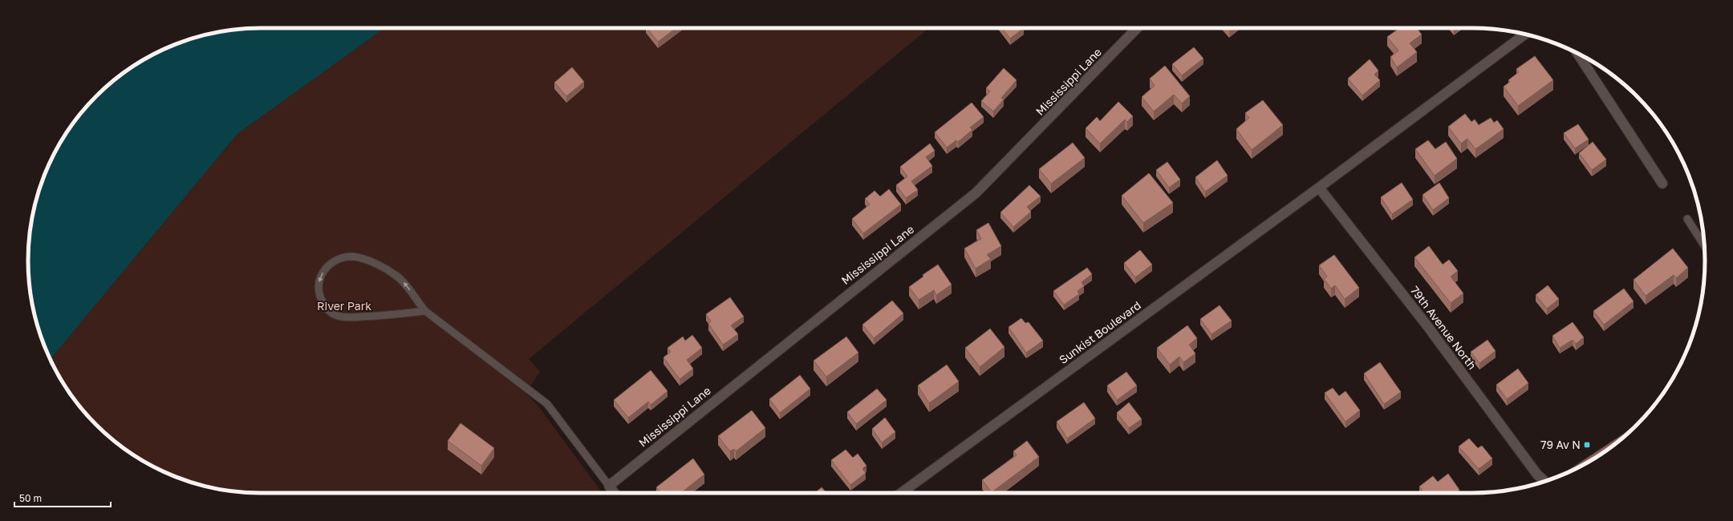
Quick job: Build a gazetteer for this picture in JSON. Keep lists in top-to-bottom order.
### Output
{
  "streets": {
    "street": ["Mississippi Lane", "79th Avenue North", "Sunkist Boulevard"]
  },
  "crossings": [
    ["79th Avenue North", "Sunkist Boulevard"]
  ],
  "parks": ["River Park"],
  "places": {
    "transit": ["79 Av N"]
  },
  "scale_bar": "50 m"
}
